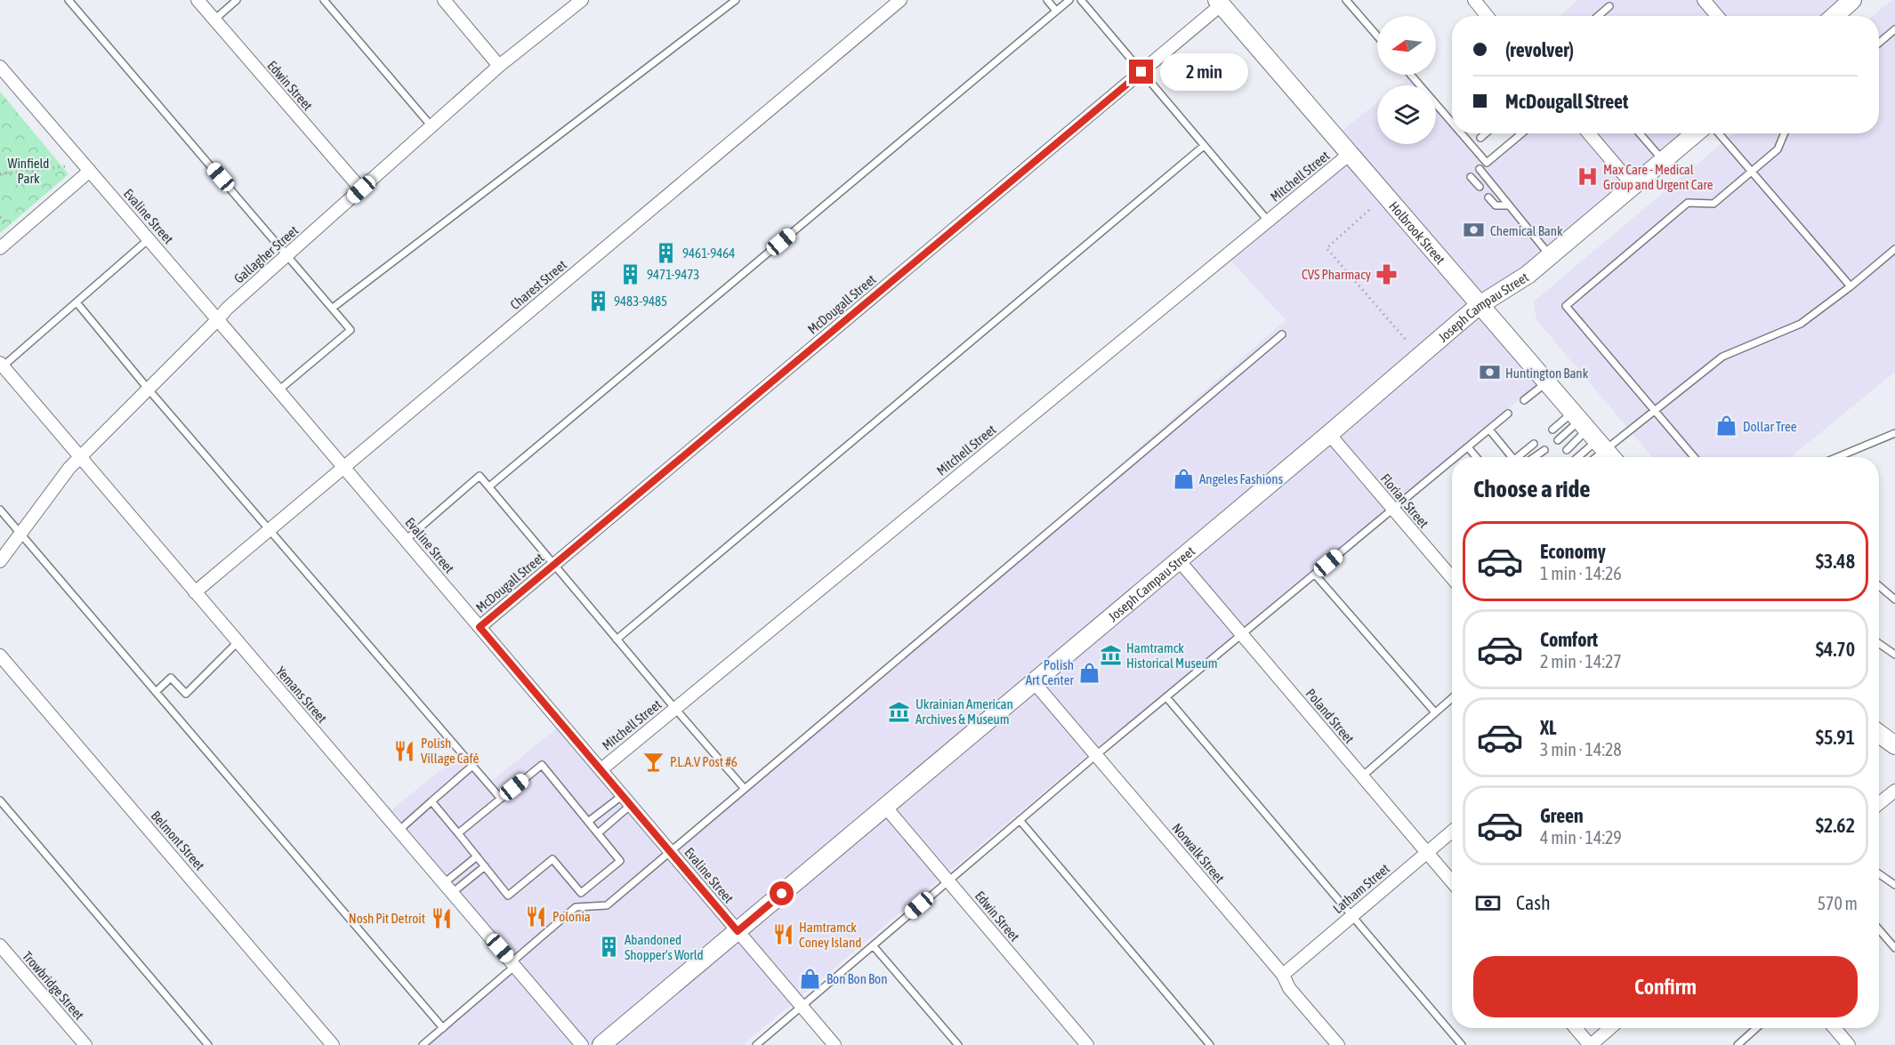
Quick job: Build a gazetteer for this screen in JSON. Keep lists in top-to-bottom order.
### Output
{
  "streets": {
    "street": [
      "Edwin Street",
      "Mitchell Street",
      "Evaline Street",
      "Holbrook Street",
      "Gallagher Street",
      "Charest Street",
      "McDougall Street",
      "Joseph Campau Street",
      "Florian Street",
      "Yemans Street",
      "Poland Street",
      "Belmont Street",
      "Norwalk Street",
      "Latham Street",
      "Trowbridge Street"
    ]
  },
  "crossings": [
    ["Edwin Street", "Gallagher Street"],
    ["Edwin Street", "Joseph Campau Street"],
    ["Mitchell Street", "Evaline Street"],
    ["Mitchell Street", "Holbrook Street"],
    ["Evaline Street", "Gallagher Street"],
    ["Evaline Street", "Charest Street"],
    ["Evaline Street", "McDougall Street"],
    ["Evaline Street", "Joseph Campau Street"],
    ["Holbrook Street", "McDougall Street"],
    ["Holbrook Street", "Joseph Campau Street"],
    ["Gallagher Street", "Yemans Street"],
    ["Charest Street", "Yemans Street"],
    ["Joseph Campau Street", "Florian Street"],
    ["Joseph Campau Street", "Poland Street"],
    ["Joseph Campau Street", "Norwalk Street"],
    ["Poland Street", "Latham Street"],
    ["Norwalk Street", "Latham Street"]
  ],
  "parks": ["Winfield Park"],
  "places": {
    "hospital": ["Max Care - Medical Group and Urgent Care"],
    "bank": ["Chemical Bank", "Huntington Bank"],
    "building": [
      "9461-9464",
      "9471-9473",
      "9483-9485",
      "Abandoned Shopper's World"
    ],
    "pharmacy": ["CVS Pharmacy"],
    "shop": [
      "Dollar Tree",
      "Angeles Fashions",
      "Polish Art Center",
      "Bon Bon Bon"
    ],
    "museum": ["Hamtramck Historical Museum", "Ukrainian American Archives & Museum"],
    "restaurant": [
      "Polish Village Café",
      "Polonia",
      "Nosh Pit Detroit",
      "Hamtramck Coney Island"
    ],
    "bar": ["P.L.A.V Post #6"]
  },
  "north": "left",
  "page": {
    "banner": ["(revolver)", "McDougall Street"],
    "bubble": "2 min",
    "heading": "Choose a ride",
    "list": [
      {
        "name": "Economy",
        "note": "1 min · 14:26",
        "value": "$3.48"
      },
      {
        "name": "Comfort",
        "note": "2 min · 14:27",
        "value": "$4.70"
      },
      {
        "name": "XL",
        "note": "3 min · 14:28",
        "value": "$5.91"
      },
      {
        "name": "Green",
        "note": "4 min · 14:29",
        "value": "$2.62"
      }
    ],
    "pay": ["Cash", "570 m"],
    "buttons": "Confirm"
  }
}
